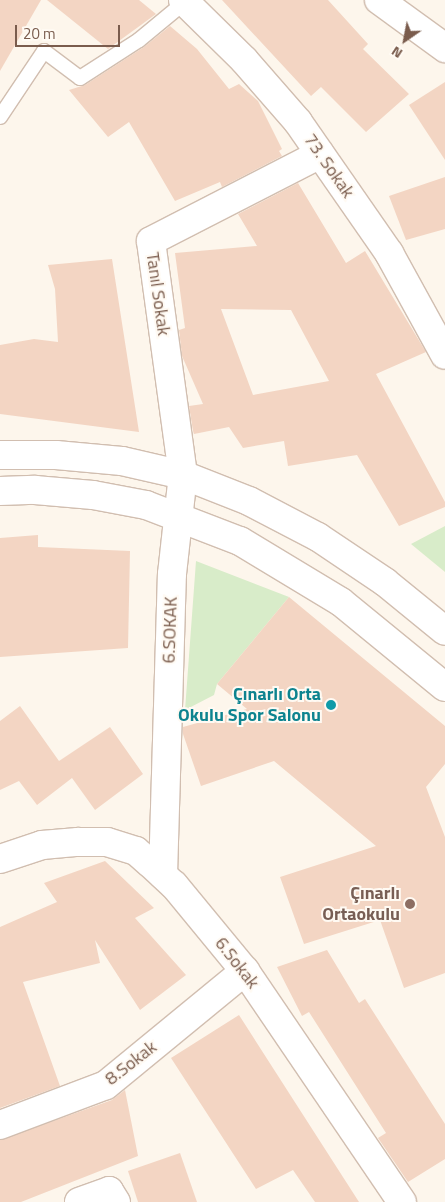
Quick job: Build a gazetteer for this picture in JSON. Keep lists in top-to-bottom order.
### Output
{
  "streets": {
    "street": [
      "73. Sokak",
      "Tanıl Sokak",
      "6.SOKAK",
      "6.Sokak",
      "8.Sokak"
    ]
  },
  "crossings": [
    ["73. Sokak", "Tanıl Sokak"],
    ["Tanıl Sokak", "6.SOKAK"],
    ["6.SOKAK", "6.Sokak"],
    ["6.Sokak", "8.Sokak"]
  ],
  "places": ["Çınarlı Orta Okulu Spor Salonu", "Çınarlı Ortaokulu"],
  "scale_bar": "20 m",
  "north": "bottom left"
}
